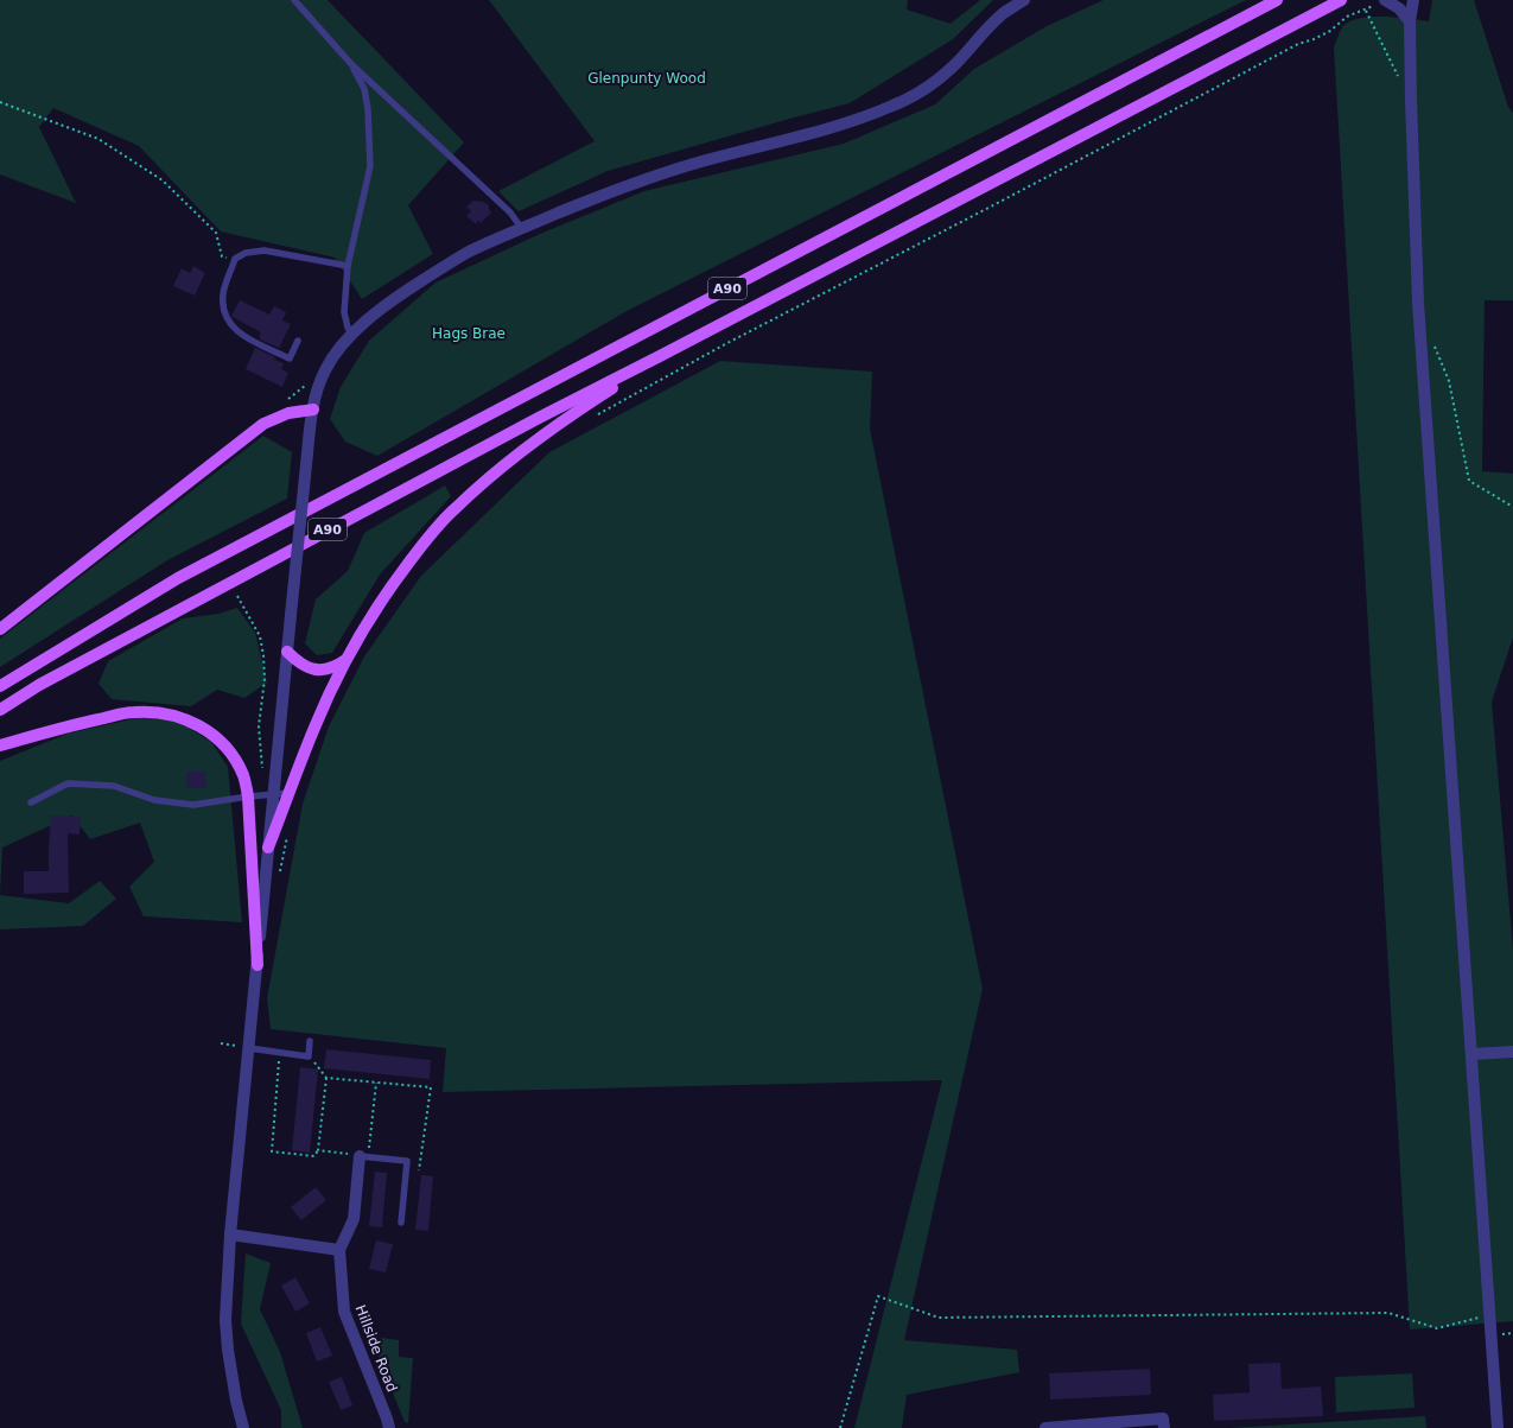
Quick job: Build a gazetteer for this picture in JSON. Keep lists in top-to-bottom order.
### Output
{
  "streets": {
    "main road": ["A90"],
    "street": ["Hillside Road"]
  },
  "parks": ["Glenpunty Wood", "Hags Brae"]
}
